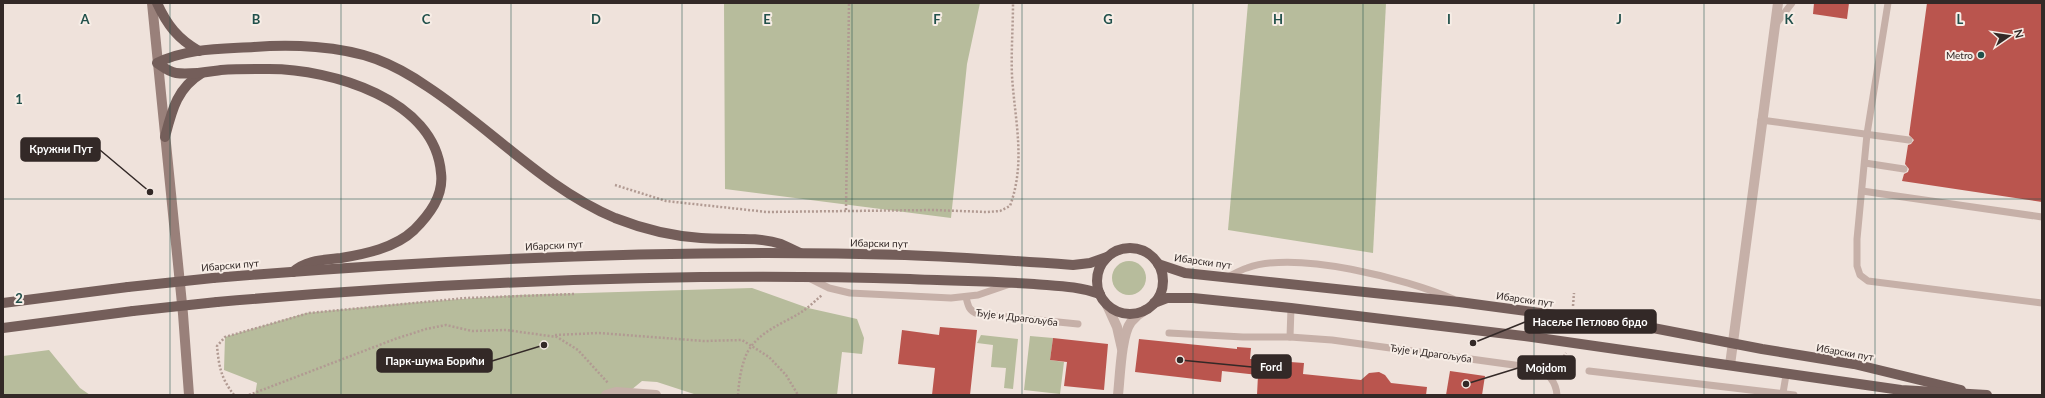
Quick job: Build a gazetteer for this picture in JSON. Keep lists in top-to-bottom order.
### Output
{
  "streets": {
    "main road": ["Ибарски пут"],
    "lane": ["Ђује и Драгољуба"]
  },
  "places": [
    "Metro",
    "Кружни Пут",
    "Насеље Петлово брдо",
    "Парк-шума Борићи",
    "Ford",
    "Mojdom"
  ],
  "north": "right",
  "grid": {
    "columns": [
      "A",
      "B",
      "C",
      "D",
      "E",
      "F",
      "G",
      "H",
      "I",
      "J",
      "K",
      "L"
    ],
    "rows": ["1", "2"]
  }
}
